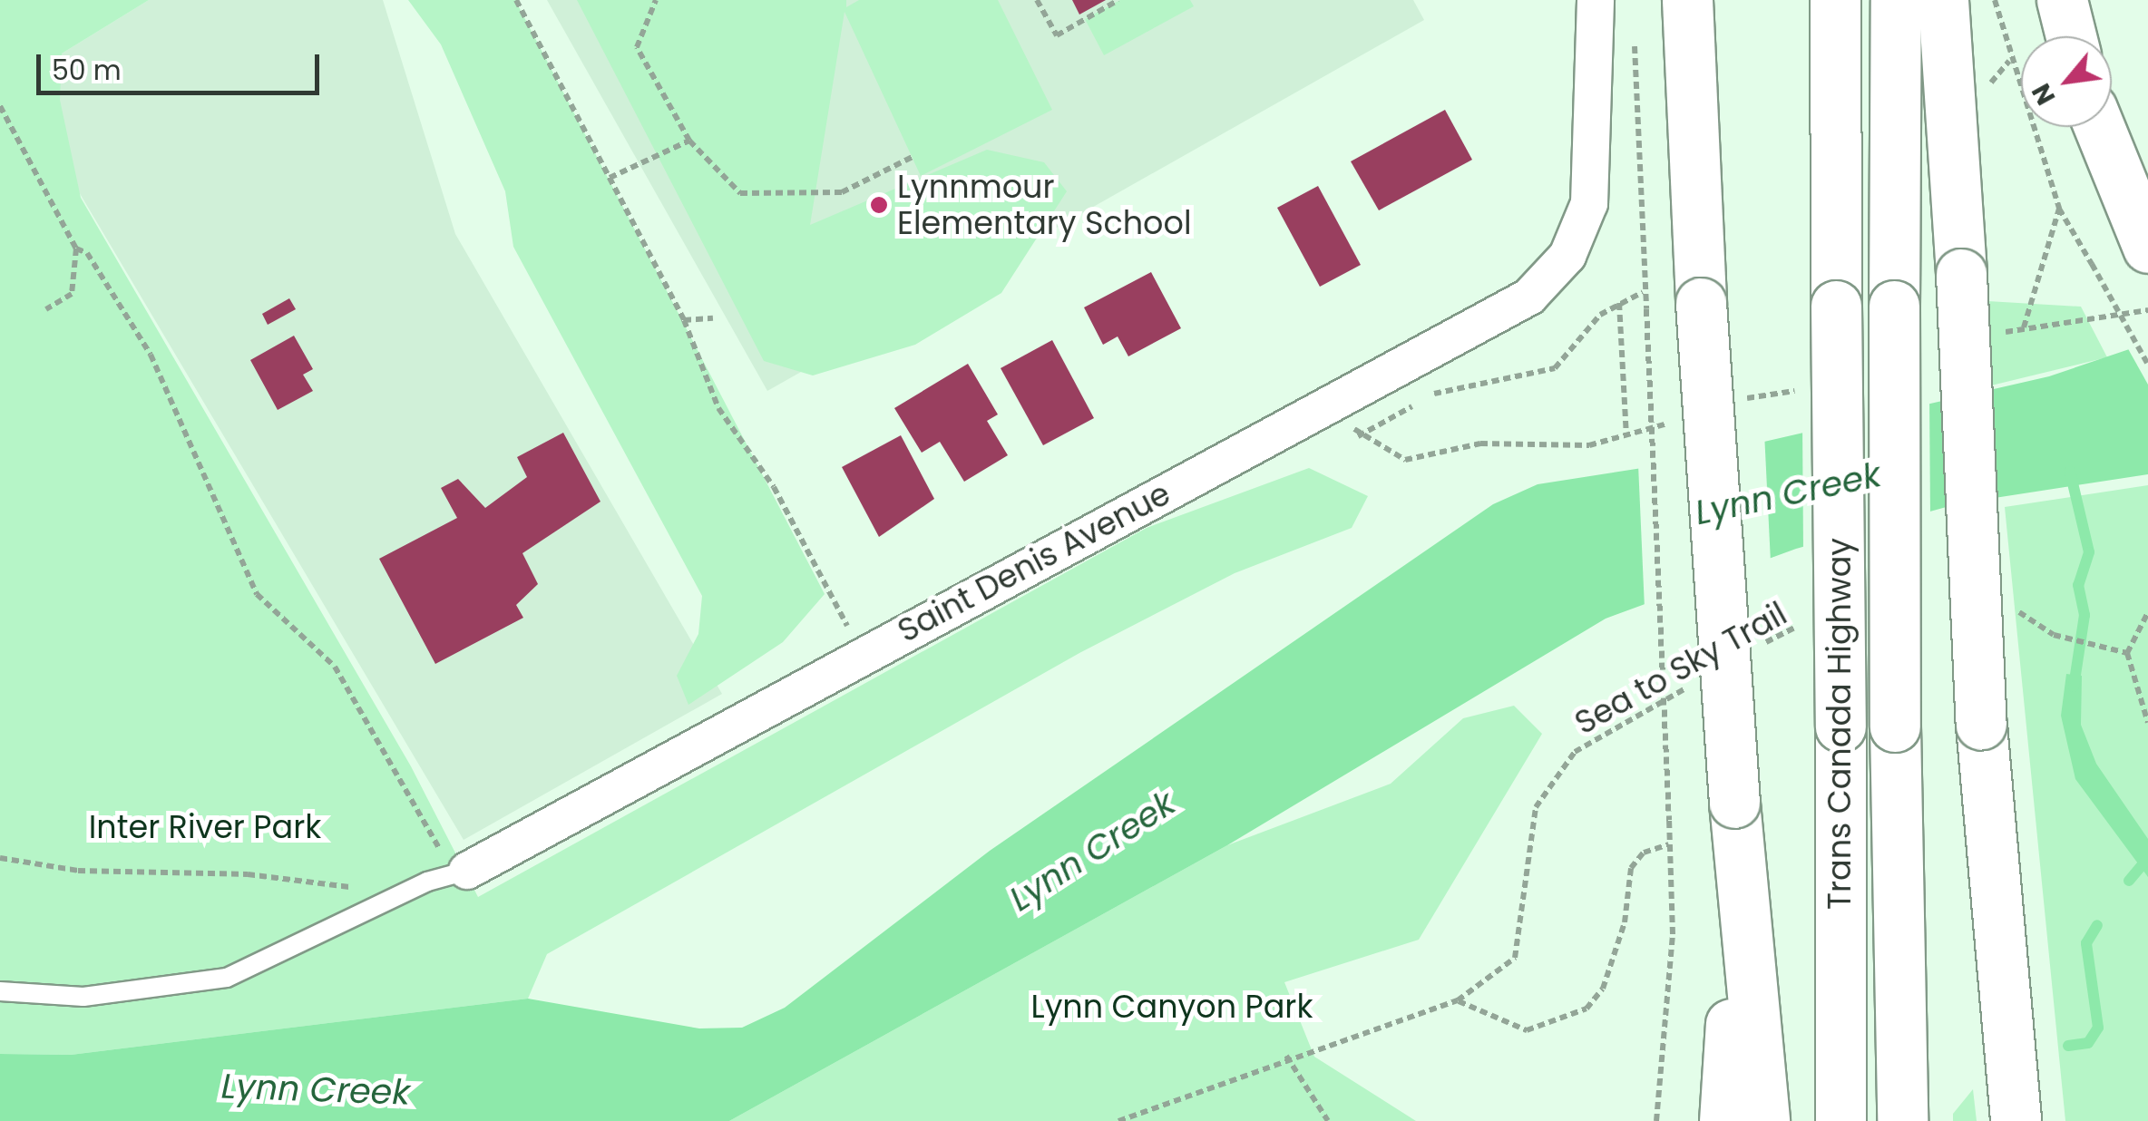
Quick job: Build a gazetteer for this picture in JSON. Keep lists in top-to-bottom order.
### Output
{
  "streets": {
    "main road": ["Trans Canada Highway"],
    "street": ["Saint Denis Avenue"],
    "path": ["Sea to Sky Trail"]
  },
  "water": ["Lynn Creek"],
  "parks": ["Inter River Park", "Lynn Canyon Park"],
  "places": ["Lynnmour Elementary School"],
  "scale_bar": "50 m",
  "north": "bottom left"
}
